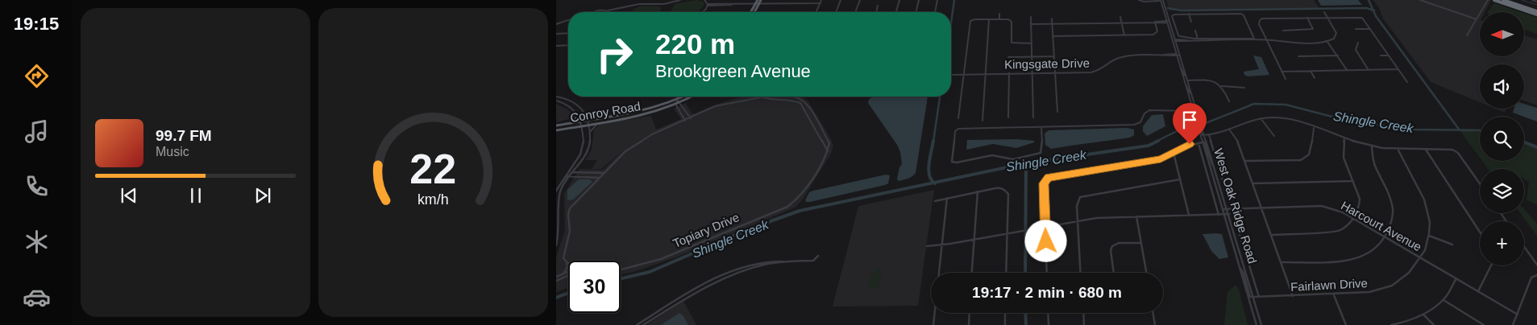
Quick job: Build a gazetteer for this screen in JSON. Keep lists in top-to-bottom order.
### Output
{
  "streets": {
    "main road": ["Conroy Road"],
    "street": [
      "Kingsgate Drive",
      "West Oak Ridge Road",
      "Harcourt Avenue",
      "Topiary Drive",
      "Fairlawn Drive"
    ]
  },
  "crossings": [
    ["Kingsgate Drive", "West Oak Ridge Road"],
    ["West Oak Ridge Road", "Harcourt Avenue"],
    ["West Oak Ridge Road", "Fairlawn Drive"],
    ["Harcourt Avenue", "Fairlawn Drive"]
  ],
  "water": ["Shingle Creek"],
  "north": "left",
  "page": {
    "tabs": "19:15",
    "map_buttons": "+",
    "turn": ["220 m", "Brookgreen Avenue"],
    "song": ["99.7 FM", "Music"],
    "limit": "30",
    "trip": "19:17 · 2 min · 680 m",
    "gauge": ["22", "km/h"]
  }
}
